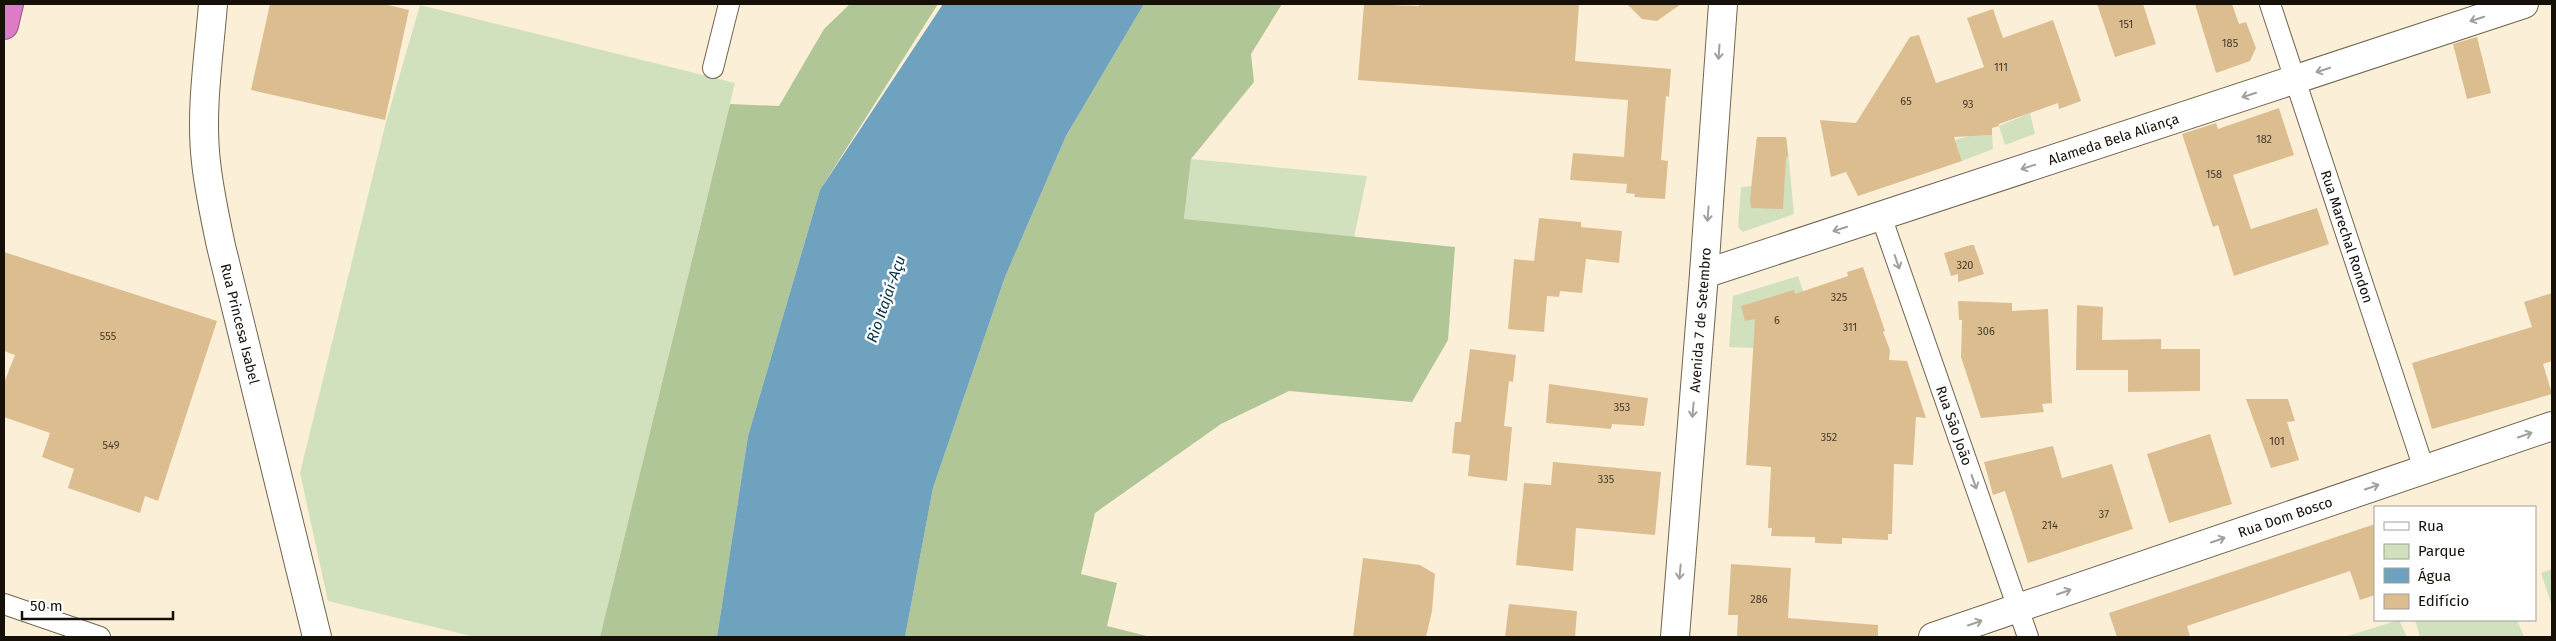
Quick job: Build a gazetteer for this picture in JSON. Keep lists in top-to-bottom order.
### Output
{
  "streets": {
    "street": [
      "Alameda Bela Aliança",
      "Rua Marechal Rondon",
      "Avenida 7 de Setembro",
      "Rua Princesa Isabel",
      "Rua São João",
      "Rua Dom Bosco"
    ]
  },
  "crossings": [
    ["Alameda Bela Aliança", "Rua Marechal Rondon"],
    ["Alameda Bela Aliança", "Avenida 7 de Setembro"],
    ["Alameda Bela Aliança", "Rua São João"],
    ["Rua Marechal Rondon", "Rua Dom Bosco"],
    ["Rua São João", "Rua Dom Bosco"]
  ],
  "one_way": [
    "Alameda Bela Aliança",
    "Avenida 7 de Setembro",
    "Rua São João",
    "Rua Dom Bosco"
  ],
  "water": ["Rio Itajaí-Açu"],
  "house_numbers": [
    "151",
    "185",
    "111",
    "65",
    "93",
    "182",
    "158",
    "320",
    "325",
    "6",
    "311",
    "306",
    "555",
    "353",
    "352",
    "101",
    "549",
    "335",
    "37",
    "214",
    "286"
  ],
  "legend": [
    "Rua",
    "Parque",
    "Água",
    "Edifício"
  ],
  "scale_bar": "50 m"
}
